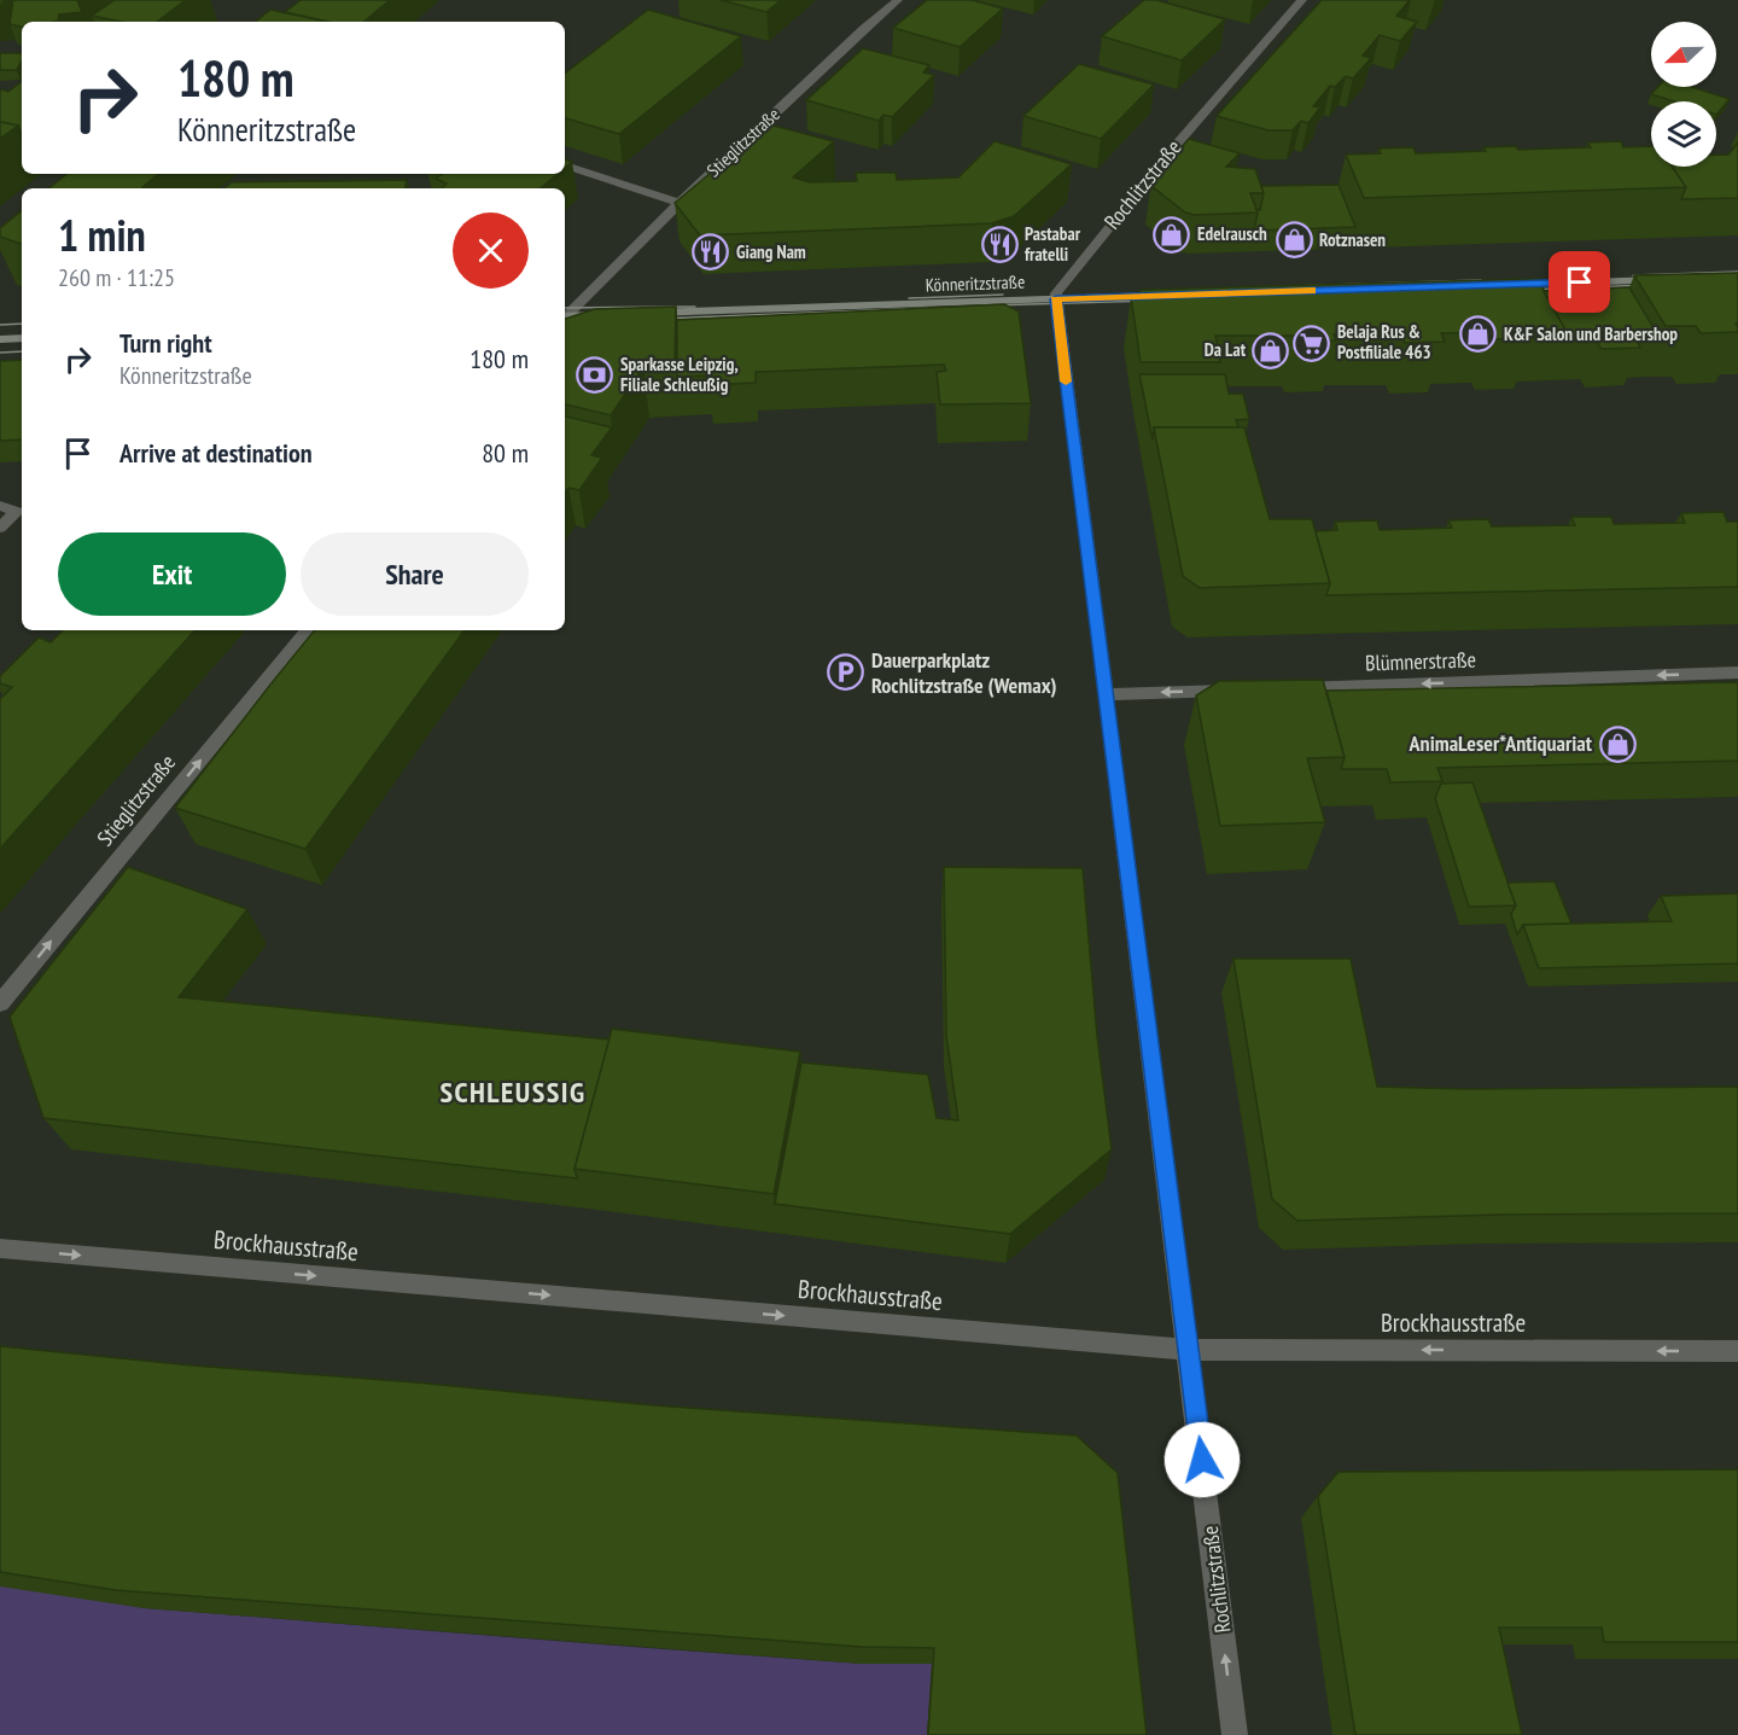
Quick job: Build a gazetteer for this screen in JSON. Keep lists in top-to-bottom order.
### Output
{
  "streets": {
    "main road": ["Könneritzstraße"],
    "street": [
      "Stieglitzstraße",
      "Rochlitzstraße",
      "Blümnerstraße",
      "Brockhausstraße"
    ]
  },
  "crossings": [
    ["Rochlitzstraße", "Könneritzstraße"],
    ["Rochlitzstraße", "Brockhausstraße"]
  ],
  "one_way": ["Stieglitzstraße", "Blümnerstraße"],
  "districts": ["SCHLEUSSIG"],
  "places": {
    "shop": [
      "Edelrausch",
      "Rotznasen",
      "K&F Salon und Barbershop",
      "Da Lat",
      "AnimaLeser*Antiquariat"
    ],
    "restaurant": ["Pastabar fratelli", "Giang Nam"],
    "supermarket": ["Belaja Rus & Postfiliale 463"],
    "bank": ["Sparkasse Leipzig, Filiale Schleußig"],
    "parking": ["Dauerparkplatz Rochlitzstraße (Wemax)"]
  },
  "north": "left",
  "page": {
    "turn": ["180 m", "Könneritzstraße"],
    "heading": ["1 min", "260 m · 11:25"],
    "list": [
      {
        "name": "Turn right",
        "note": "Könneritzstraße",
        "value": "180 m"
      },
      {
        "name": "Arrive at destination",
        "value": "80 m"
      }
    ],
    "buttons": ["Exit", "Share"]
  }
}
